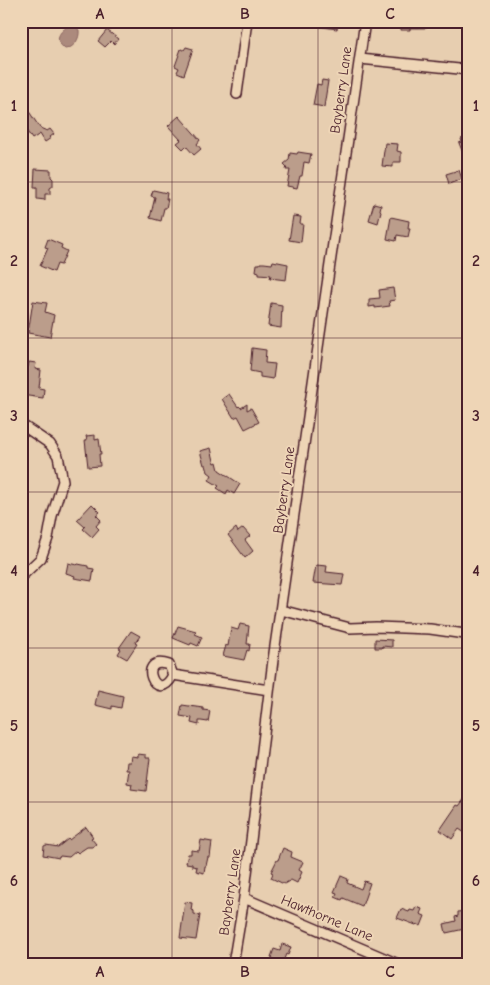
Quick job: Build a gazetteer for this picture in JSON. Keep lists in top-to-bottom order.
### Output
{
  "streets": {
    "street": ["Bayberry Lane", "Hawthorne Lane"]
  },
  "crossings": [
    ["Bayberry Lane", "Hawthorne Lane"]
  ],
  "grid": {
    "columns": ["A", "B", "C"],
    "rows": [
      "1",
      "2",
      "3",
      "4",
      "5",
      "6"
    ]
  }
}
